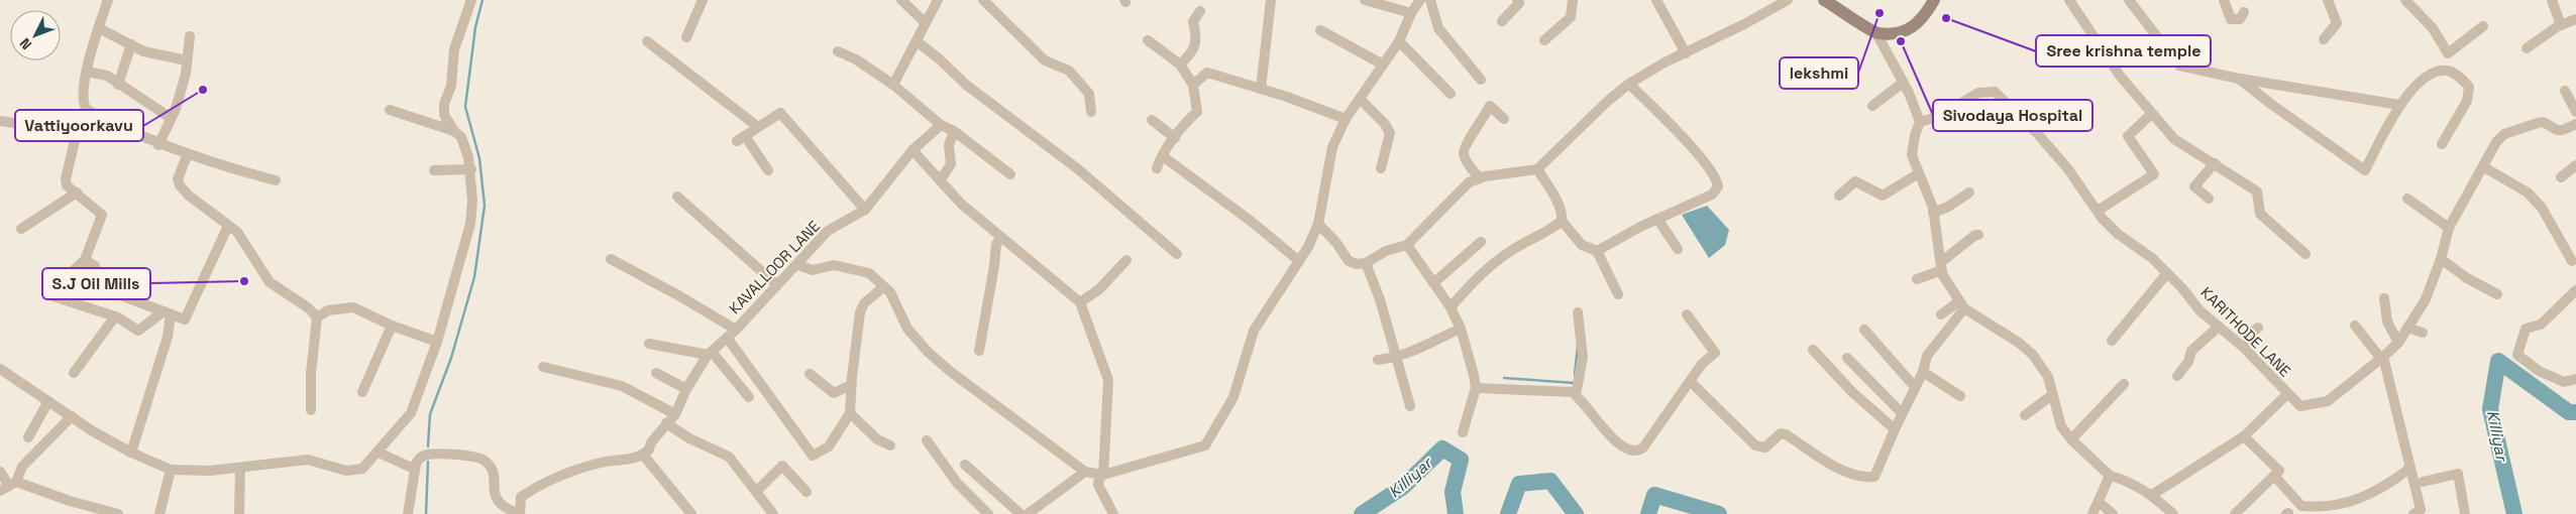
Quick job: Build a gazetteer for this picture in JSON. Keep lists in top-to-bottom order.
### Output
{
  "streets": {
    "street": ["KAVALLOOR LANE", "KARITHODE LANE"]
  },
  "water": ["Killiyar"],
  "places": [
    "lekshmi",
    "Sree krishna temple",
    "Sivodaya Hospital",
    "Vattiyoorkavu",
    "S.J Oil Mills"
  ],
  "north": "bottom left"
}
